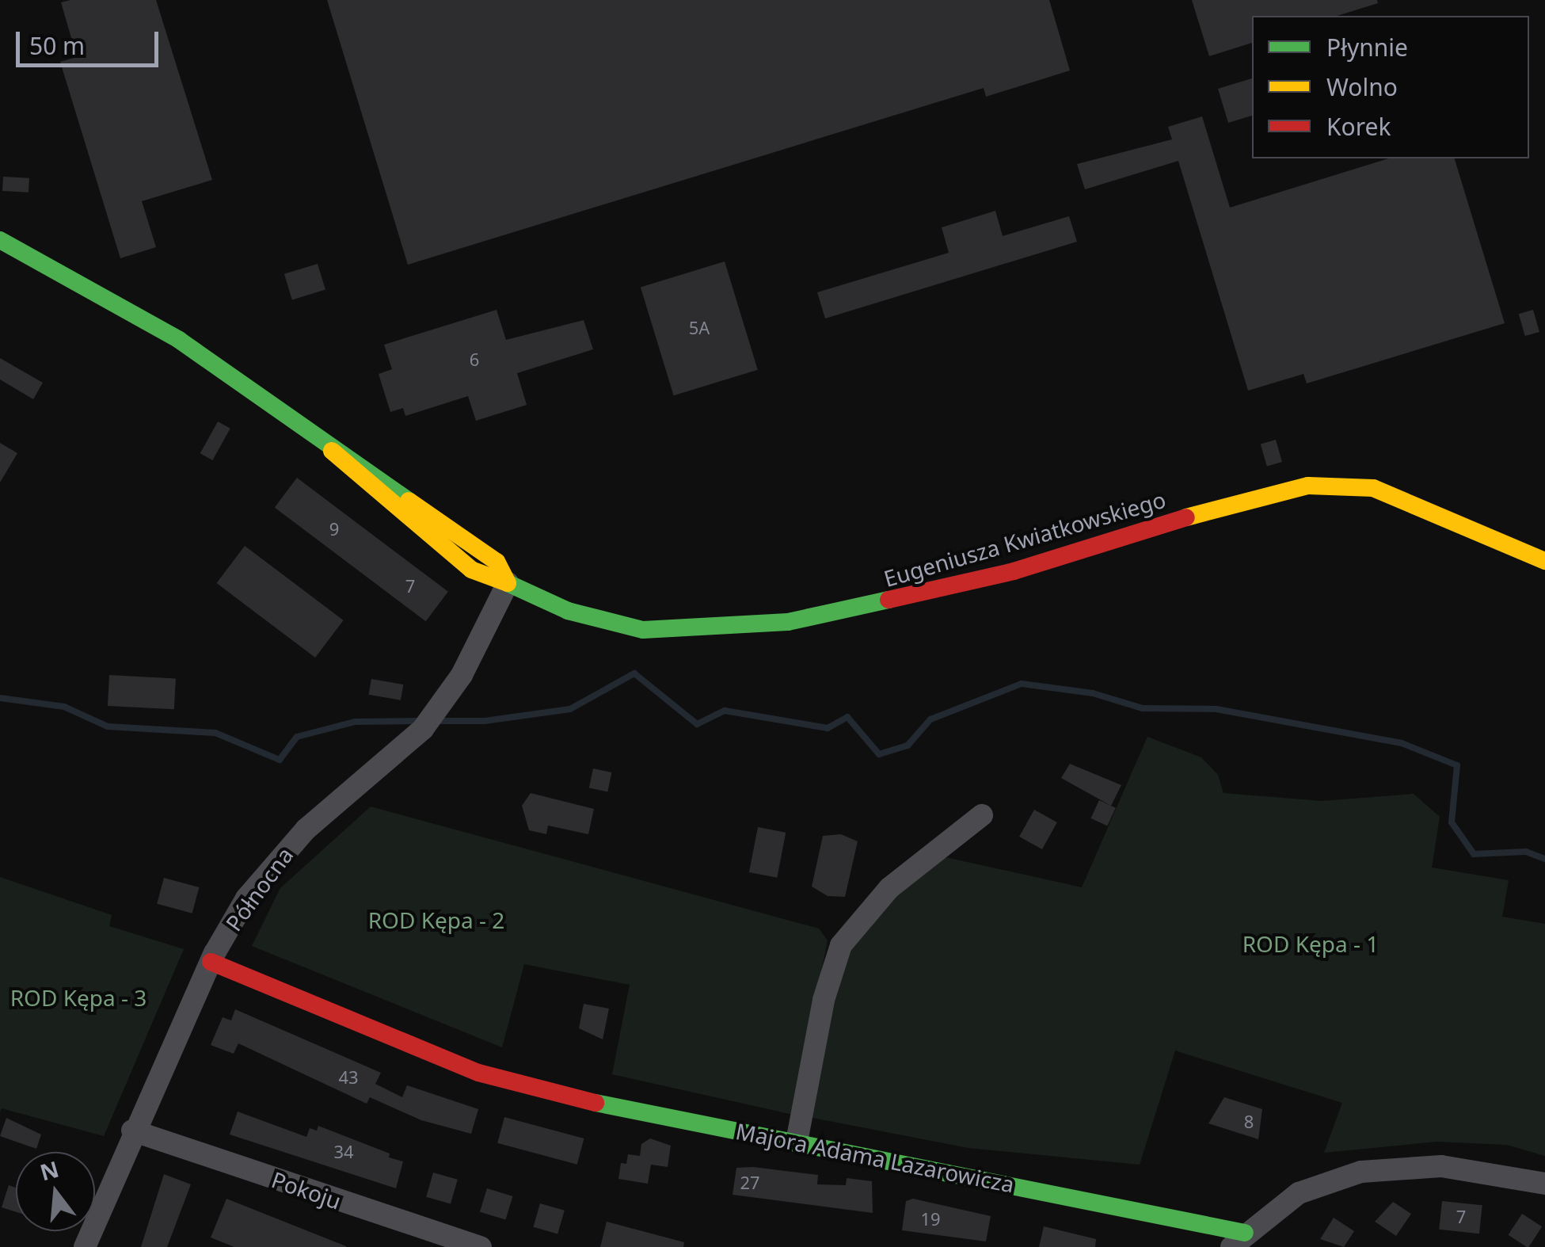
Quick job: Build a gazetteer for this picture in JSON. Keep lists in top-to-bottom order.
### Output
{
  "streets": {
    "street": [
      "Eugeniusza Kwiatkowskiego",
      "Północna",
      "Majora Adama Lazarowicza",
      "Pokoju"
    ]
  },
  "crossings": [
    ["Eugeniusza Kwiatkowskiego", "Północna"],
    ["Północna", "Majora Adama Lazarowicza"],
    ["Północna", "Pokoju"]
  ],
  "parks": ["ROD Kępa - 2", "ROD Kępa - 1", "ROD Kępa - 3"],
  "house_numbers": [
    "5A",
    "6",
    "9",
    "7",
    "43",
    "8",
    "34",
    "27",
    "7",
    "19"
  ],
  "legend": ["Płynnie", "Wolno", "Korek"],
  "scale_bar": "50 m",
  "north": "top"
}
